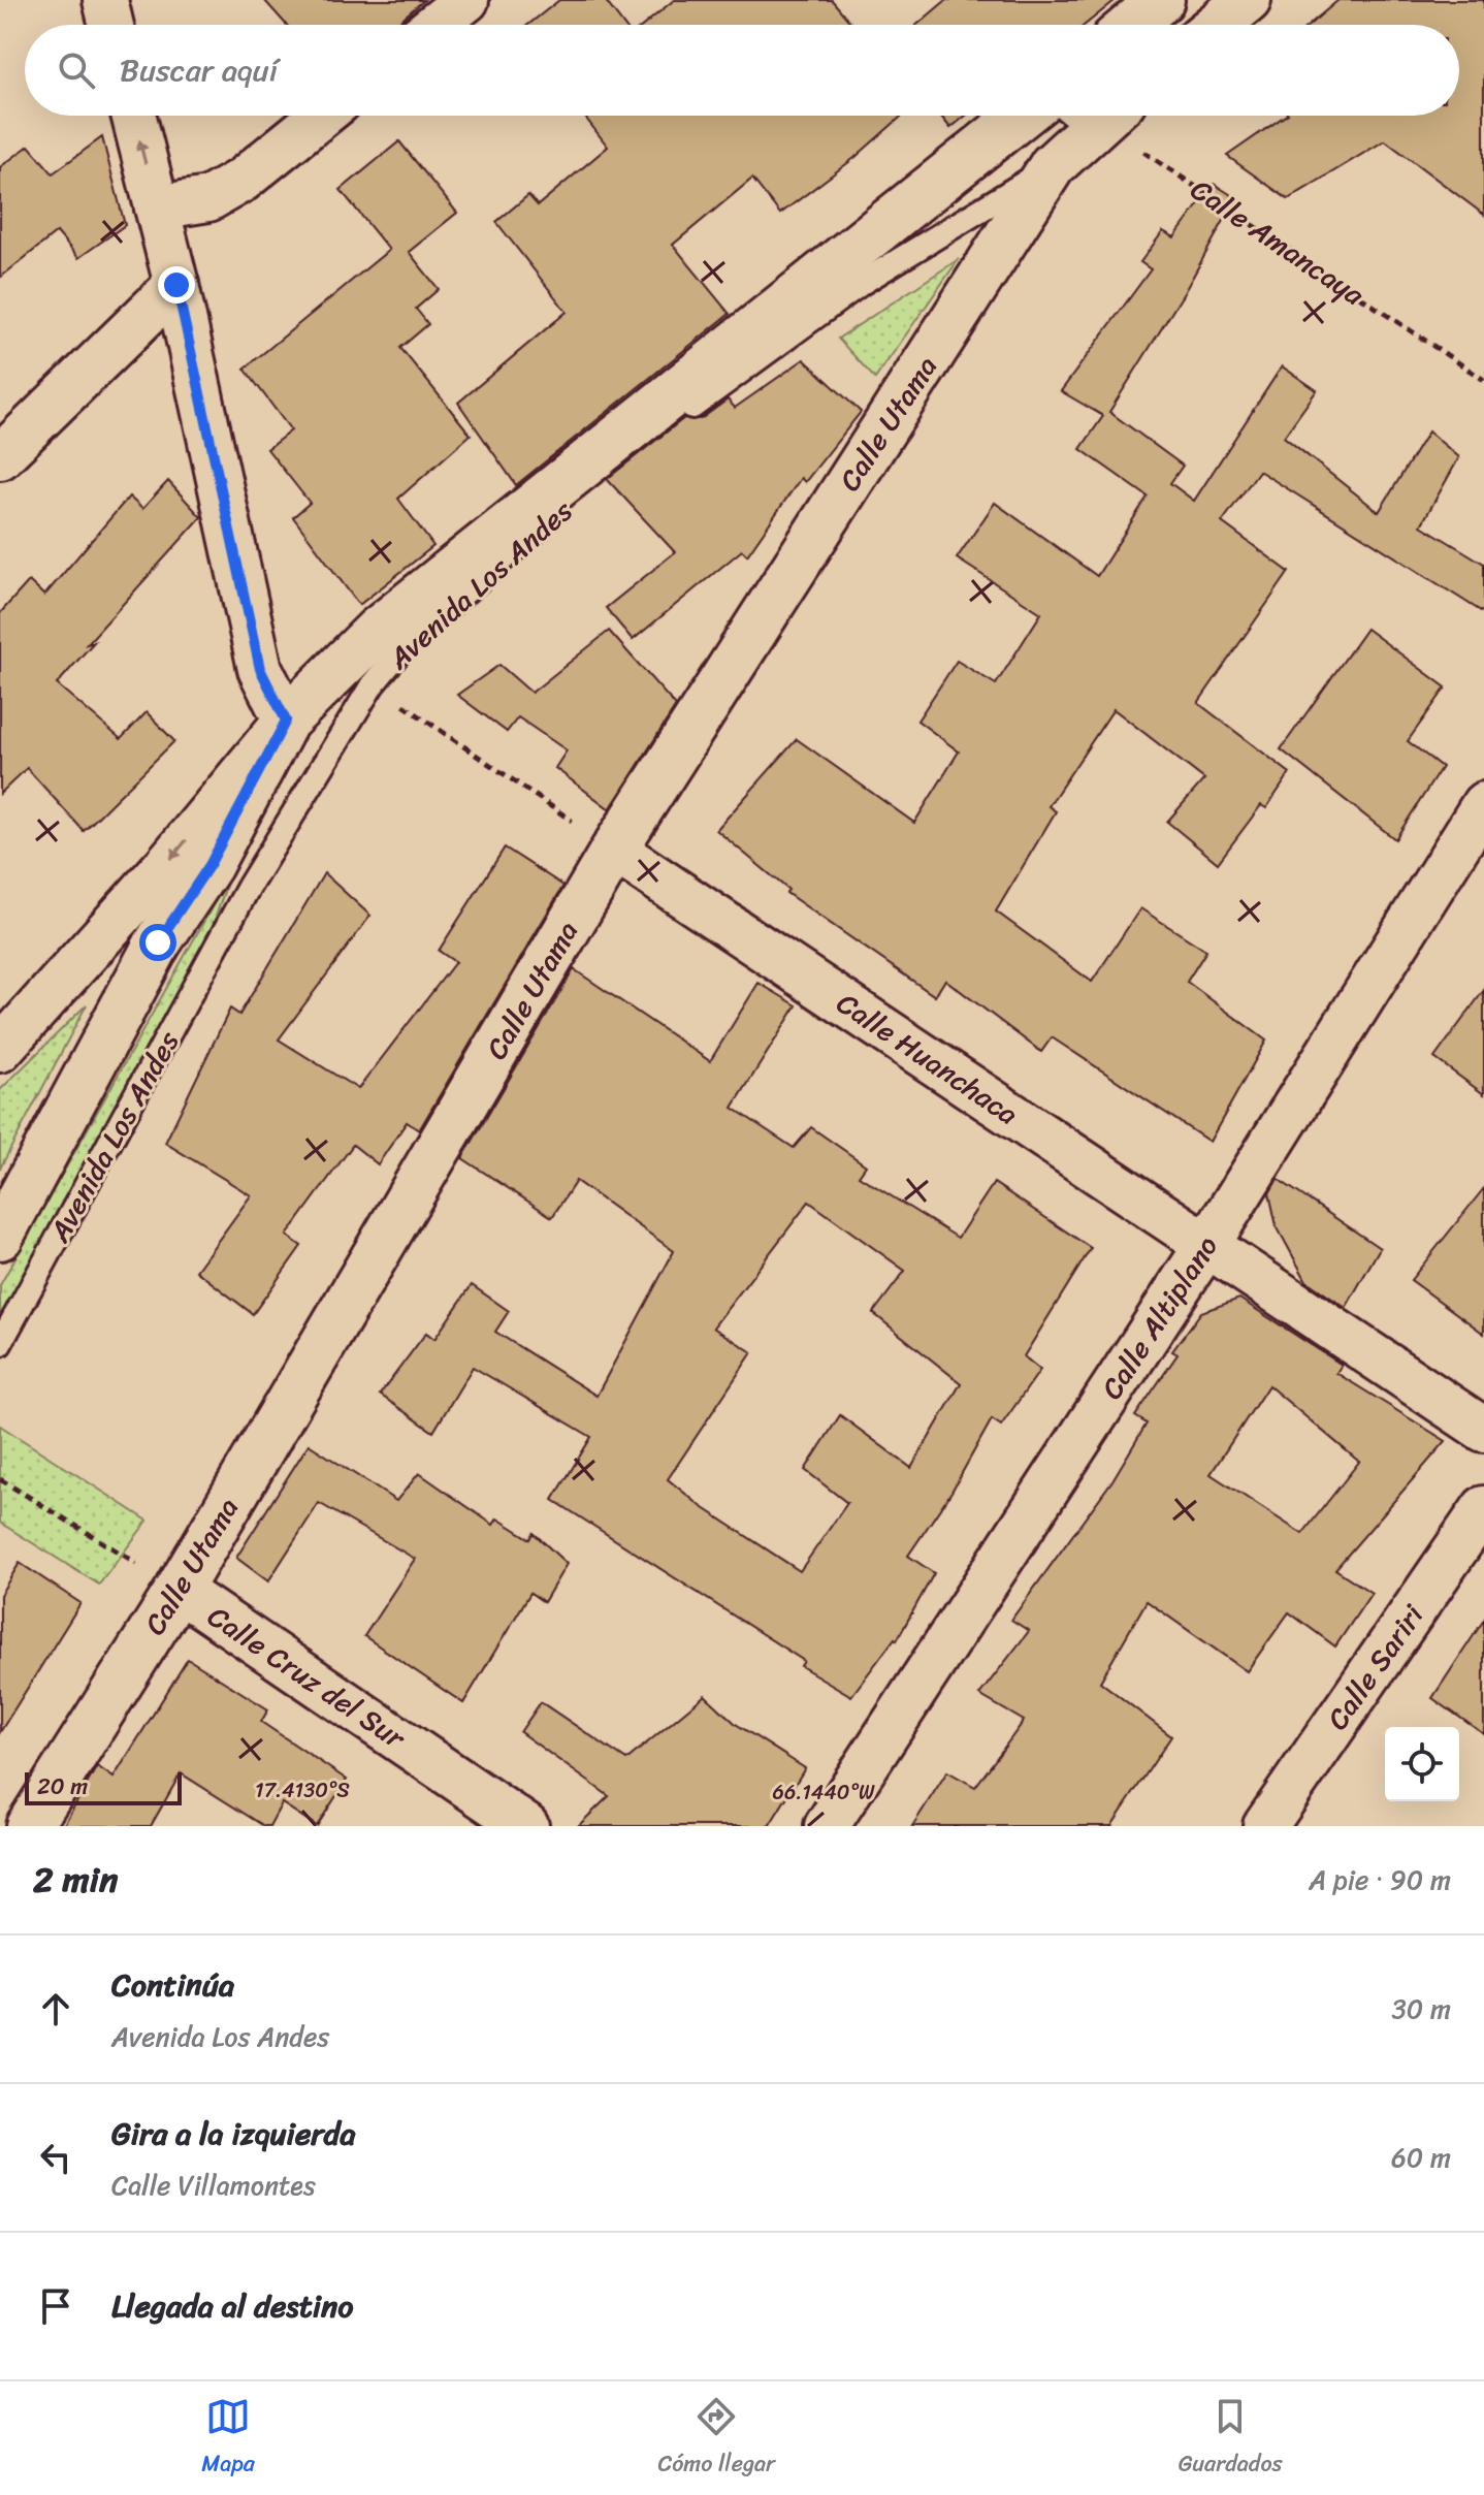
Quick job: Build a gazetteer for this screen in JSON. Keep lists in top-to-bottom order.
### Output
{
  "streets": {
    "street": [
      "Calle Utama",
      "Avenida Los Andes",
      "Calle Huanchaca",
      "Calle Altiplano",
      "Calle Sariri",
      "Calle Cruz del Sur"
    ],
    "path": ["Calle Amancaya"]
  },
  "crossings": [
    ["Calle Utama", "Avenida Los Andes"],
    ["Calle Utama", "Calle Huanchaca"],
    ["Calle Utama", "Calle Cruz del Sur"],
    ["Calle Huanchaca", "Calle Altiplano"]
  ],
  "scale_bar": "20 m",
  "page": {
    "search": "Buscar aquí",
    "scale": "20 m",
    "heading": ["2 min", "A pie · 90 m"],
    "list": [
      ["Continúa", "Avenida Los Andes", "30 m"],
      ["Gira a la izquierda", "Calle Villamontes", "60 m"],
      "Llegada al destino"
    ],
    "nav": ["Mapa", "Cómo llegar", "Guardados"]
  },
  "coordinates": ["17.4130°S", "66.1440°W"]
}
